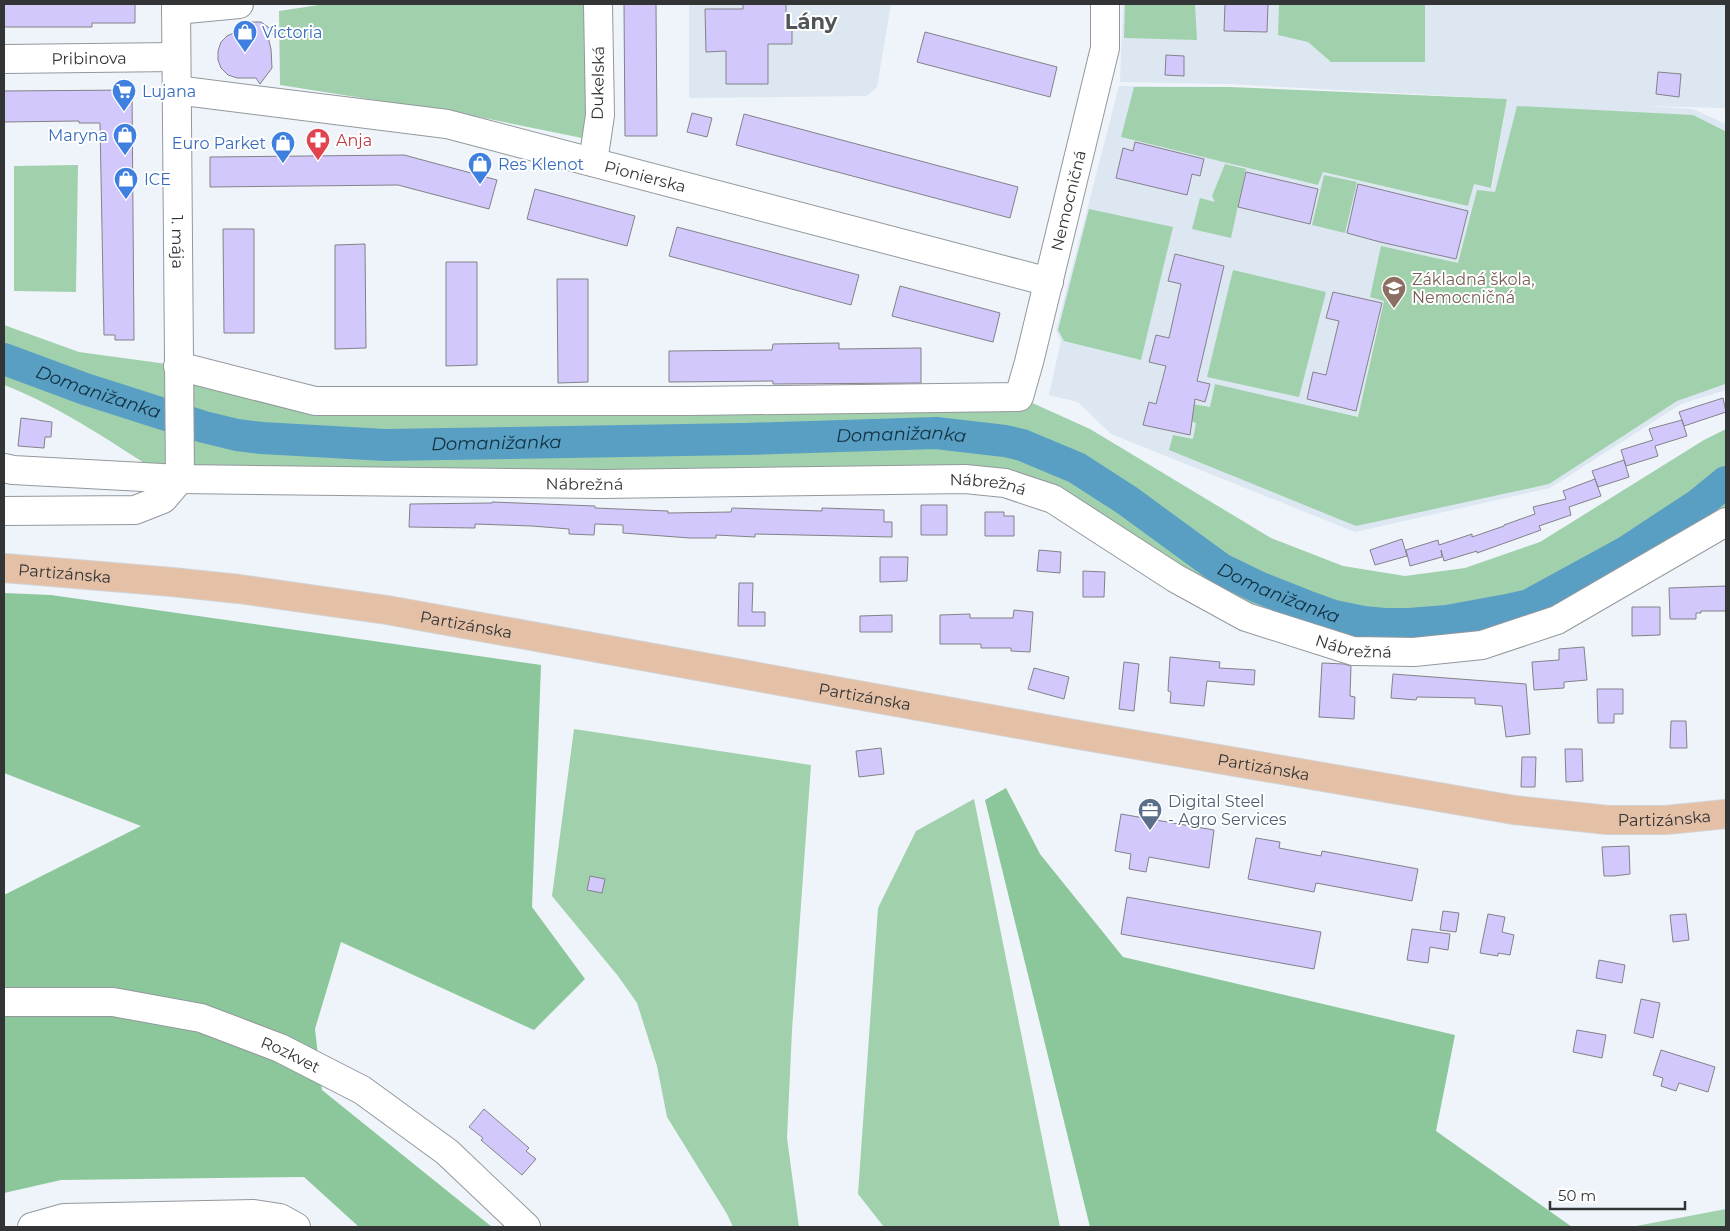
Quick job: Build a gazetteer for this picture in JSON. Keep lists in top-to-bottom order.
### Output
{
  "streets": {
    "main road": ["Partizánska"],
    "street": [
      "Pribinova",
      "Dukelská",
      "Pionierska",
      "Nemocničná",
      "1. mája",
      "Nábrežná",
      "Rozkvet"
    ]
  },
  "crossings": [
    ["Pribinova", "1. mája"],
    ["Dukelská", "Pionierska"],
    ["Pionierska", "Nemocničná"],
    ["Pionierska", "1. mája"],
    ["Nemocničná", "1. mája"],
    ["1. mája", "Nábrežná"]
  ],
  "districts": ["Lány"],
  "water": ["Domanižanka"],
  "places": {
    "shop": [
      "Victoria",
      "Maryna",
      "Euro Parket",
      "Res Klenot",
      "ICE"
    ],
    "supermarket": ["Lujana"],
    "pharmacy": ["Anja"],
    "school or university": ["Základná škola, Nemocničná"],
    "office": ["Digital Steel - Agro Services"]
  },
  "scale_bar": "50 m"
}
